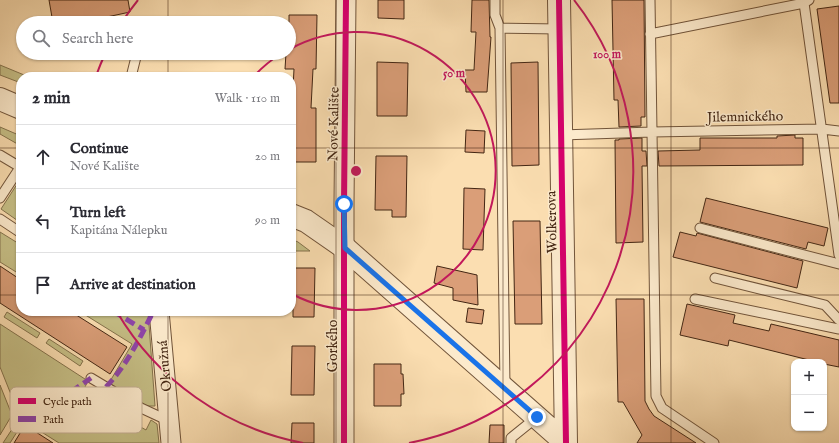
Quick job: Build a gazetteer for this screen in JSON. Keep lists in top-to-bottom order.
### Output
{
  "streets": {
    "street": [
      "Nové Kalište",
      "Wolkerova",
      "Gorkého",
      "Okružná"
    ],
    "lane": ["Jilemnického"]
  },
  "crossings": [
    ["Nové Kalište", "Gorkého"]
  ],
  "legend": ["Cycle path", "Path"],
  "page": {
    "search": "Search here",
    "heading": ["2 min", "Walk · 110 m"],
    "list": [
      ["Continue", "Nové Kalište", "20 m"],
      ["Turn left", "Kapitána Nálepku", "90 m"],
      "Arrive at destination"
    ],
    "map_buttons": ["+", "−"]
  },
  "rings": ["100 m", "50 m"]
}
